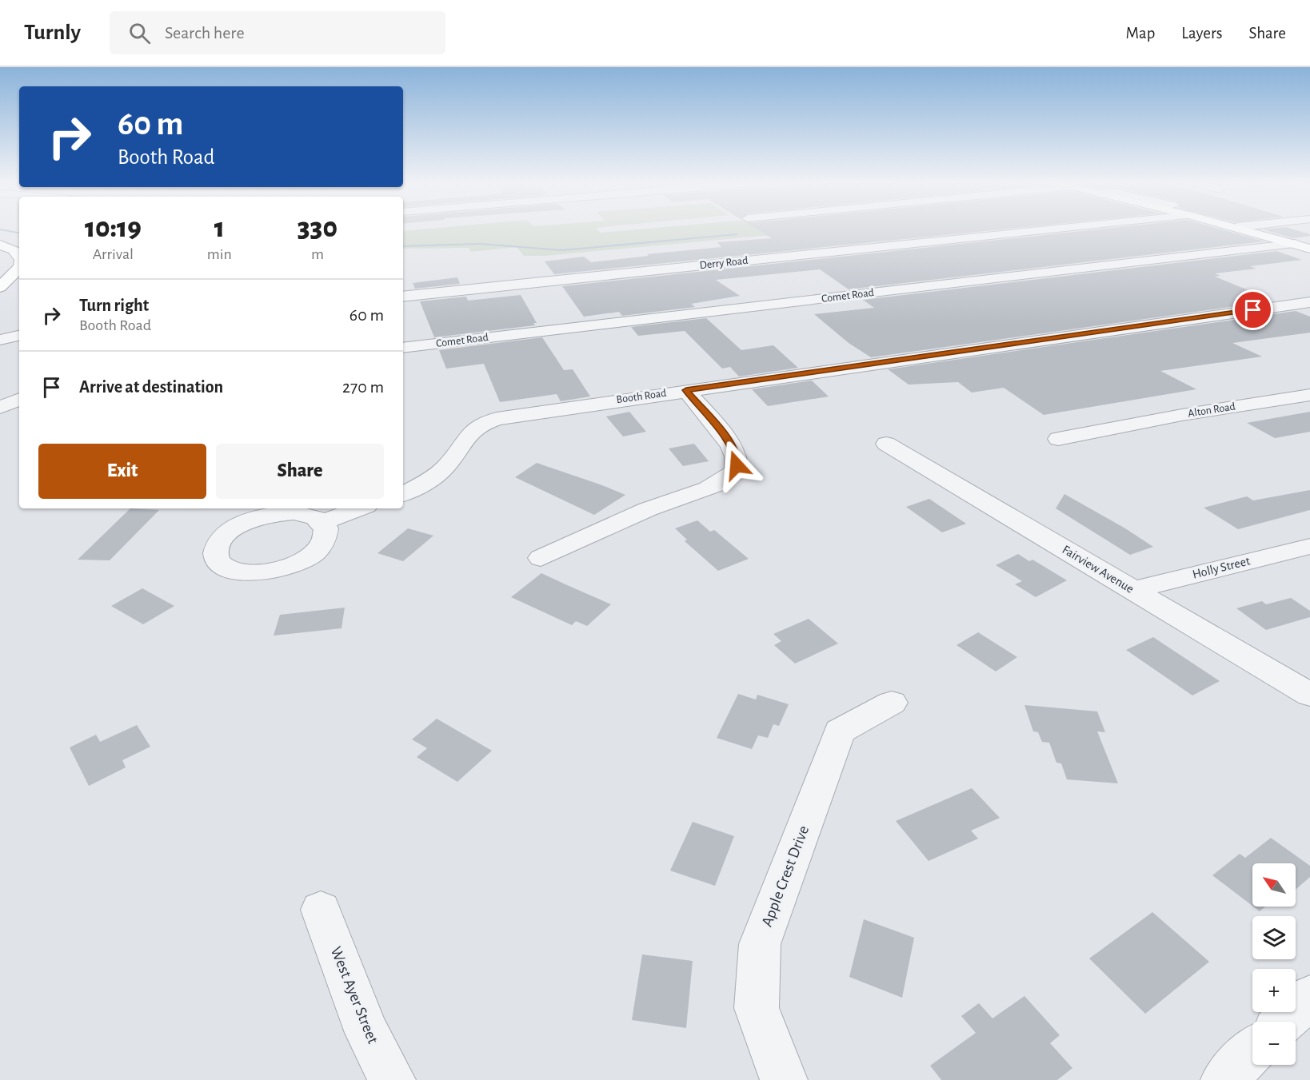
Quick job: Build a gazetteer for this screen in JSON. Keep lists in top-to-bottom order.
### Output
{
  "streets": {
    "street": [
      "Derry Road",
      "Comet Road",
      "Booth Road",
      "Alton Road",
      "Holly Street",
      "Fairview Avenue",
      "Apple Crest Drive",
      "West Ayer Street"
    ]
  },
  "crossings": [
    ["Holly Street", "Fairview Avenue"]
  ],
  "north": "top left",
  "page": {
    "header": "Turnly",
    "search": "Search here",
    "nav": ["Map", "Layers", "Share"],
    "turn": ["60 m", "Booth Road"],
    "eta": [
      "10:19",
      "Arrival",
      "1",
      "min",
      "330",
      "m"
    ],
    "list": [
      {
        "name": "Turn right",
        "note": "Booth Road",
        "value": "60 m"
      },
      {
        "name": "Arrive at destination",
        "value": "270 m"
      }
    ],
    "buttons": ["Exit", "Share"],
    "map_buttons": ["+", "−"]
  }
}
